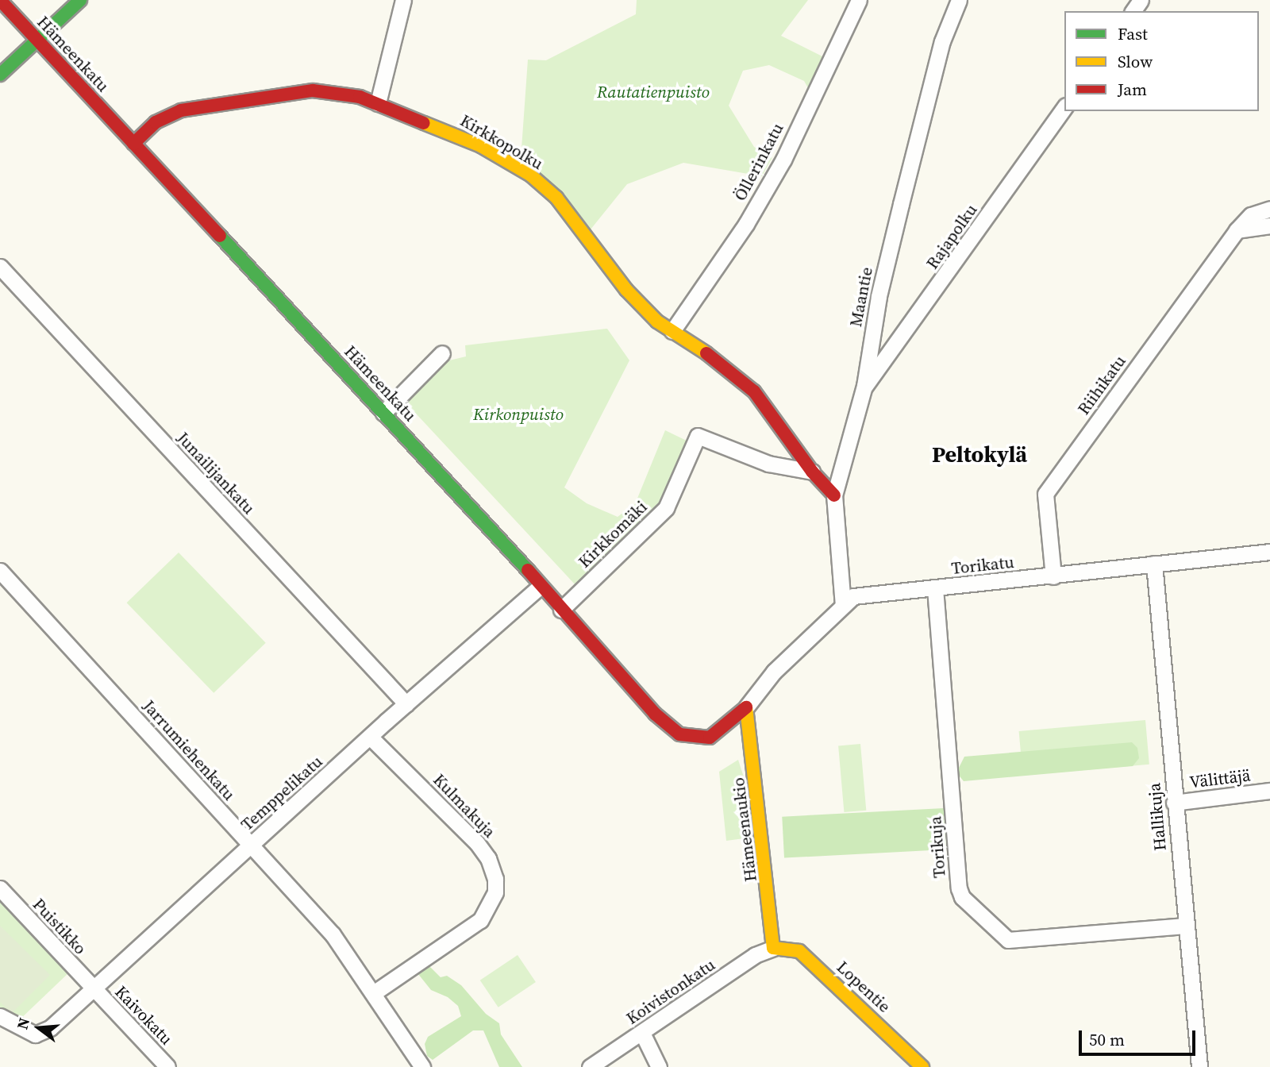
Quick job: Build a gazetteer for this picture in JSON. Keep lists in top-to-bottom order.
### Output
{
  "streets": {
    "street": [
      "Hämeenkatu",
      "Kirkkopolku",
      "Öllerinkatu",
      "Rajapolku",
      "Maantie",
      "Riihikatu",
      "Junailijankatu",
      "Kirkkomäki",
      "Torikatu",
      "Jarrumiehenkatu",
      "Välittäjä",
      "Temppelikatu",
      "Kulmakuja",
      "Hallikuja",
      "Hämeenaukio",
      "Torikuja",
      "Puistikko",
      "Lopentie",
      "Koivistonkatu",
      "Kaivokatu"
    ]
  },
  "crossings": [
    ["Hämeenkatu", "Kirkkopolku"],
    ["Hämeenkatu", "Kirkkomäki"],
    ["Hämeenkatu", "Torikatu"],
    ["Hämeenkatu", "Temppelikatu"],
    ["Hämeenkatu", "Hämeenaukio"],
    ["Kirkkopolku", "Öllerinkatu"],
    ["Kirkkopolku", "Maantie"],
    ["Kirkkopolku", "Kirkkomäki"],
    ["Rajapolku", "Maantie"],
    ["Maantie", "Torikatu"],
    ["Riihikatu", "Torikatu"],
    ["Junailijankatu", "Temppelikatu"],
    ["Torikatu", "Hallikuja"],
    ["Torikatu", "Hämeenaukio"],
    ["Torikatu", "Torikuja"],
    ["Jarrumiehenkatu", "Temppelikatu"],
    ["Jarrumiehenkatu", "Kulmakuja"],
    ["Välittäjä", "Hallikuja"],
    ["Temppelikatu", "Kulmakuja"],
    ["Temppelikatu", "Puistikko"],
    ["Temppelikatu", "Kaivokatu"],
    ["Hallikuja", "Torikuja"],
    ["Hämeenaukio", "Lopentie"],
    ["Hämeenaukio", "Koivistonkatu"],
    ["Puistikko", "Kaivokatu"],
    ["Lopentie", "Koivistonkatu"]
  ],
  "districts": ["Peltokylä"],
  "parks": ["Rautatienpuisto", "Kirkonpuisto"],
  "legend": ["Fast", "Slow", "Jam"],
  "scale_bar": "50 m",
  "north": "left"
}
